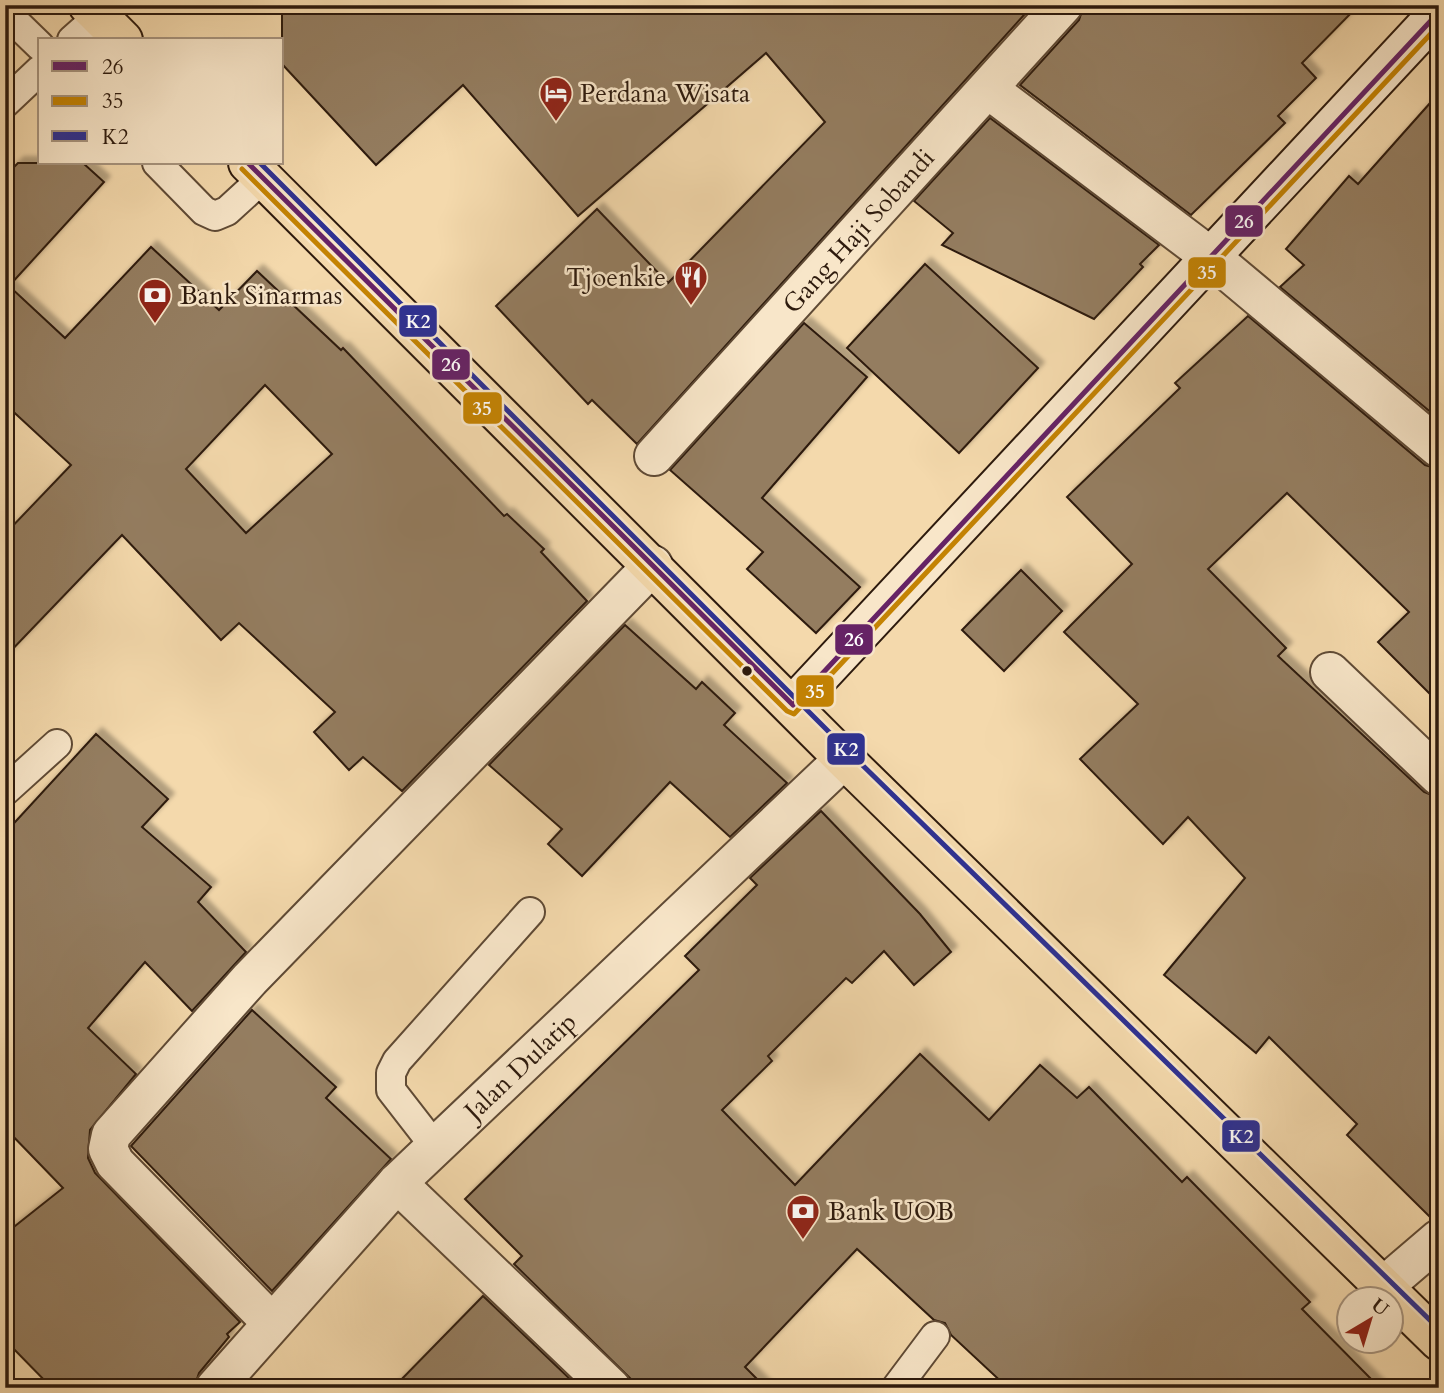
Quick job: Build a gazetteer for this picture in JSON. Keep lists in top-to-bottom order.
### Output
{
  "streets": {
    "street": ["Gang Haji Sobandi", "Jalan Dulatip"]
  },
  "places": {
    "hotel": ["Perdana Wisata"],
    "restaurant": ["Tjoenkie"],
    "bank": ["Bank Sinarmas", "Bank UOB"]
  },
  "lines": ["transit line 26", "transit line 35", "transit line K2"],
  "legend": ["26", "35", "K2"],
  "north": "top right"
}
